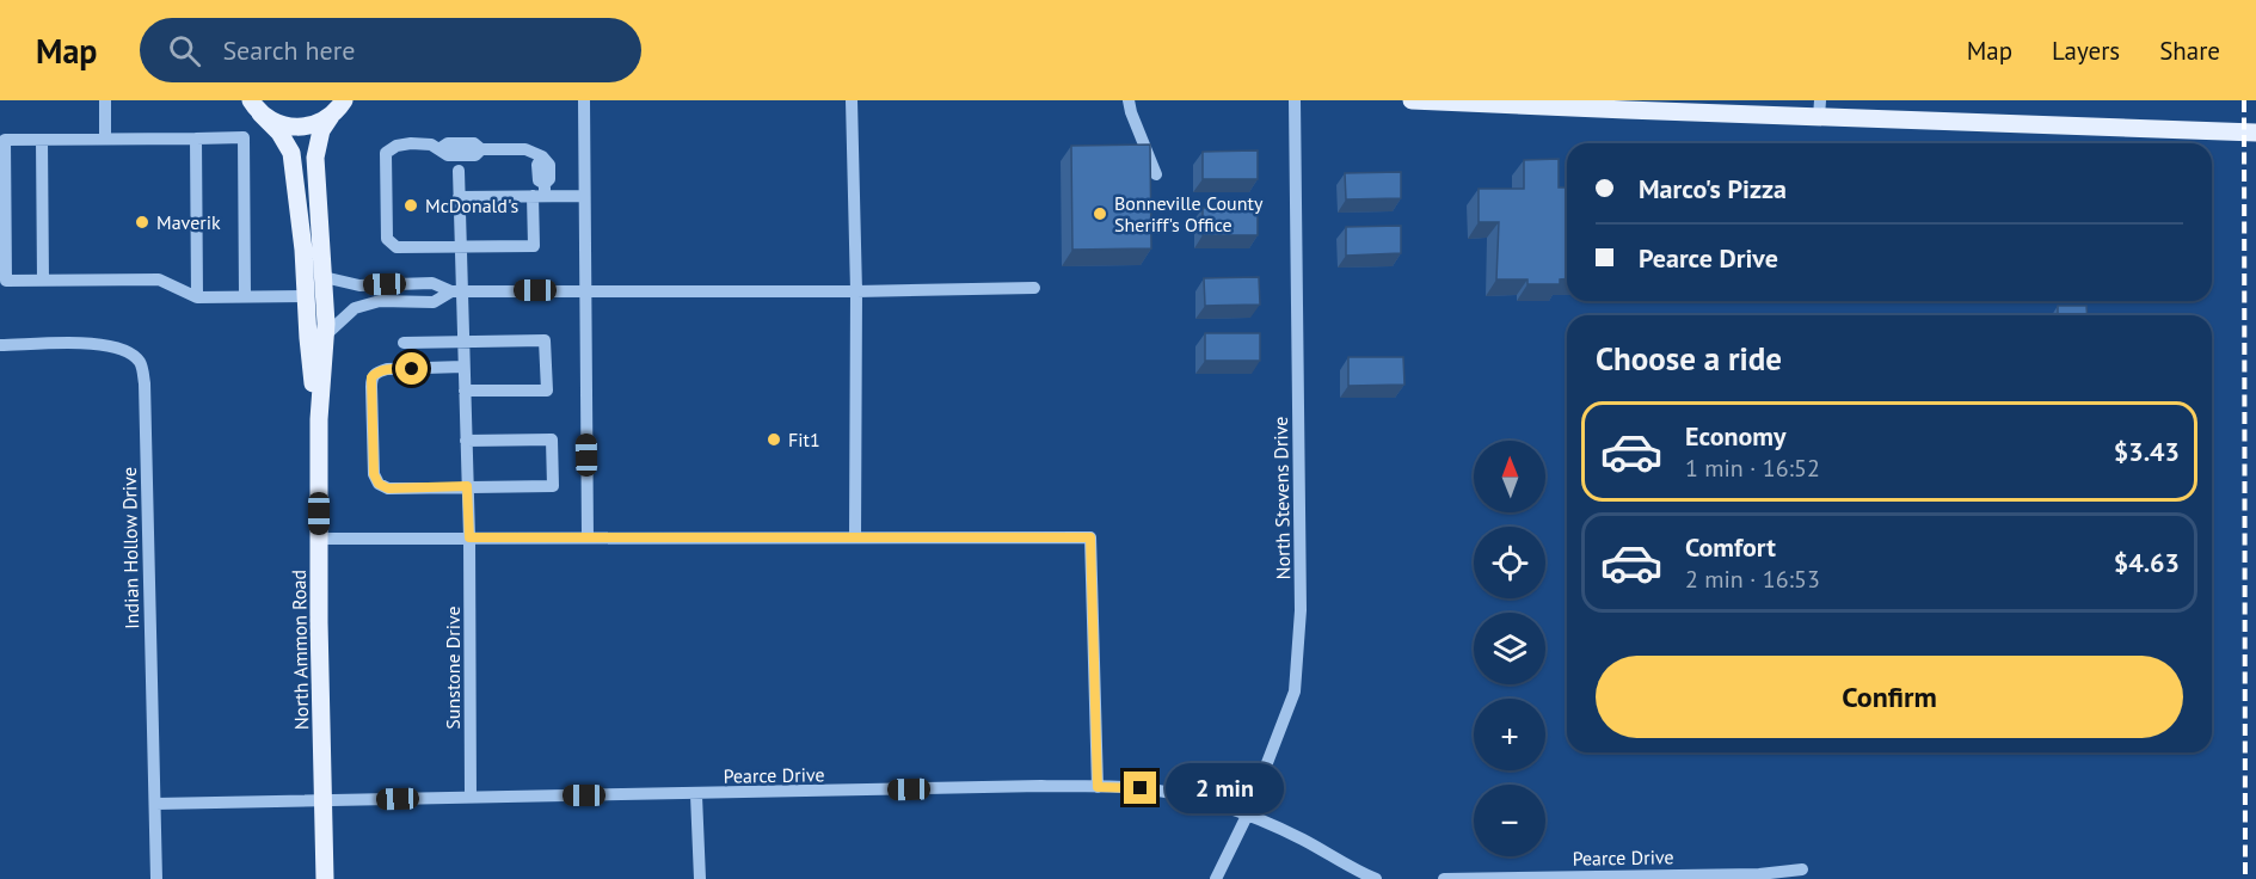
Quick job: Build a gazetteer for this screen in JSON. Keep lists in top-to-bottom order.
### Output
{
  "streets": {
    "main road": ["North Ammon Road"],
    "street": [
      "North Stevens Drive",
      "Indian Hollow Drive",
      "Sunstone Drive",
      "Pearce Drive"
    ]
  },
  "crossings": [
    ["North Stevens Drive", "Pearce Drive"],
    ["Indian Hollow Drive", "Pearce Drive"],
    ["North Ammon Road", "Pearce Drive"],
    ["Sunstone Drive", "Pearce Drive"]
  ],
  "places": [
    "McDonald's",
    "Bonneville County Sheriff's Office",
    "Maverik",
    "Fit1"
  ],
  "north": "top",
  "page": {
    "header": "Map",
    "search": "Search here",
    "nav": ["Map", "Layers", "Share"],
    "banner": ["Marco's Pizza", "Pearce Drive"],
    "heading": "Choose a ride",
    "list": [
      {
        "name": "Economy",
        "note": "1 min · 16:52",
        "value": "$3.43"
      },
      {
        "name": "Comfort",
        "note": "2 min · 16:53",
        "value": "$4.63"
      }
    ],
    "map_buttons": ["+", "−"],
    "buttons": "Confirm",
    "bubble": "2 min"
  }
}
